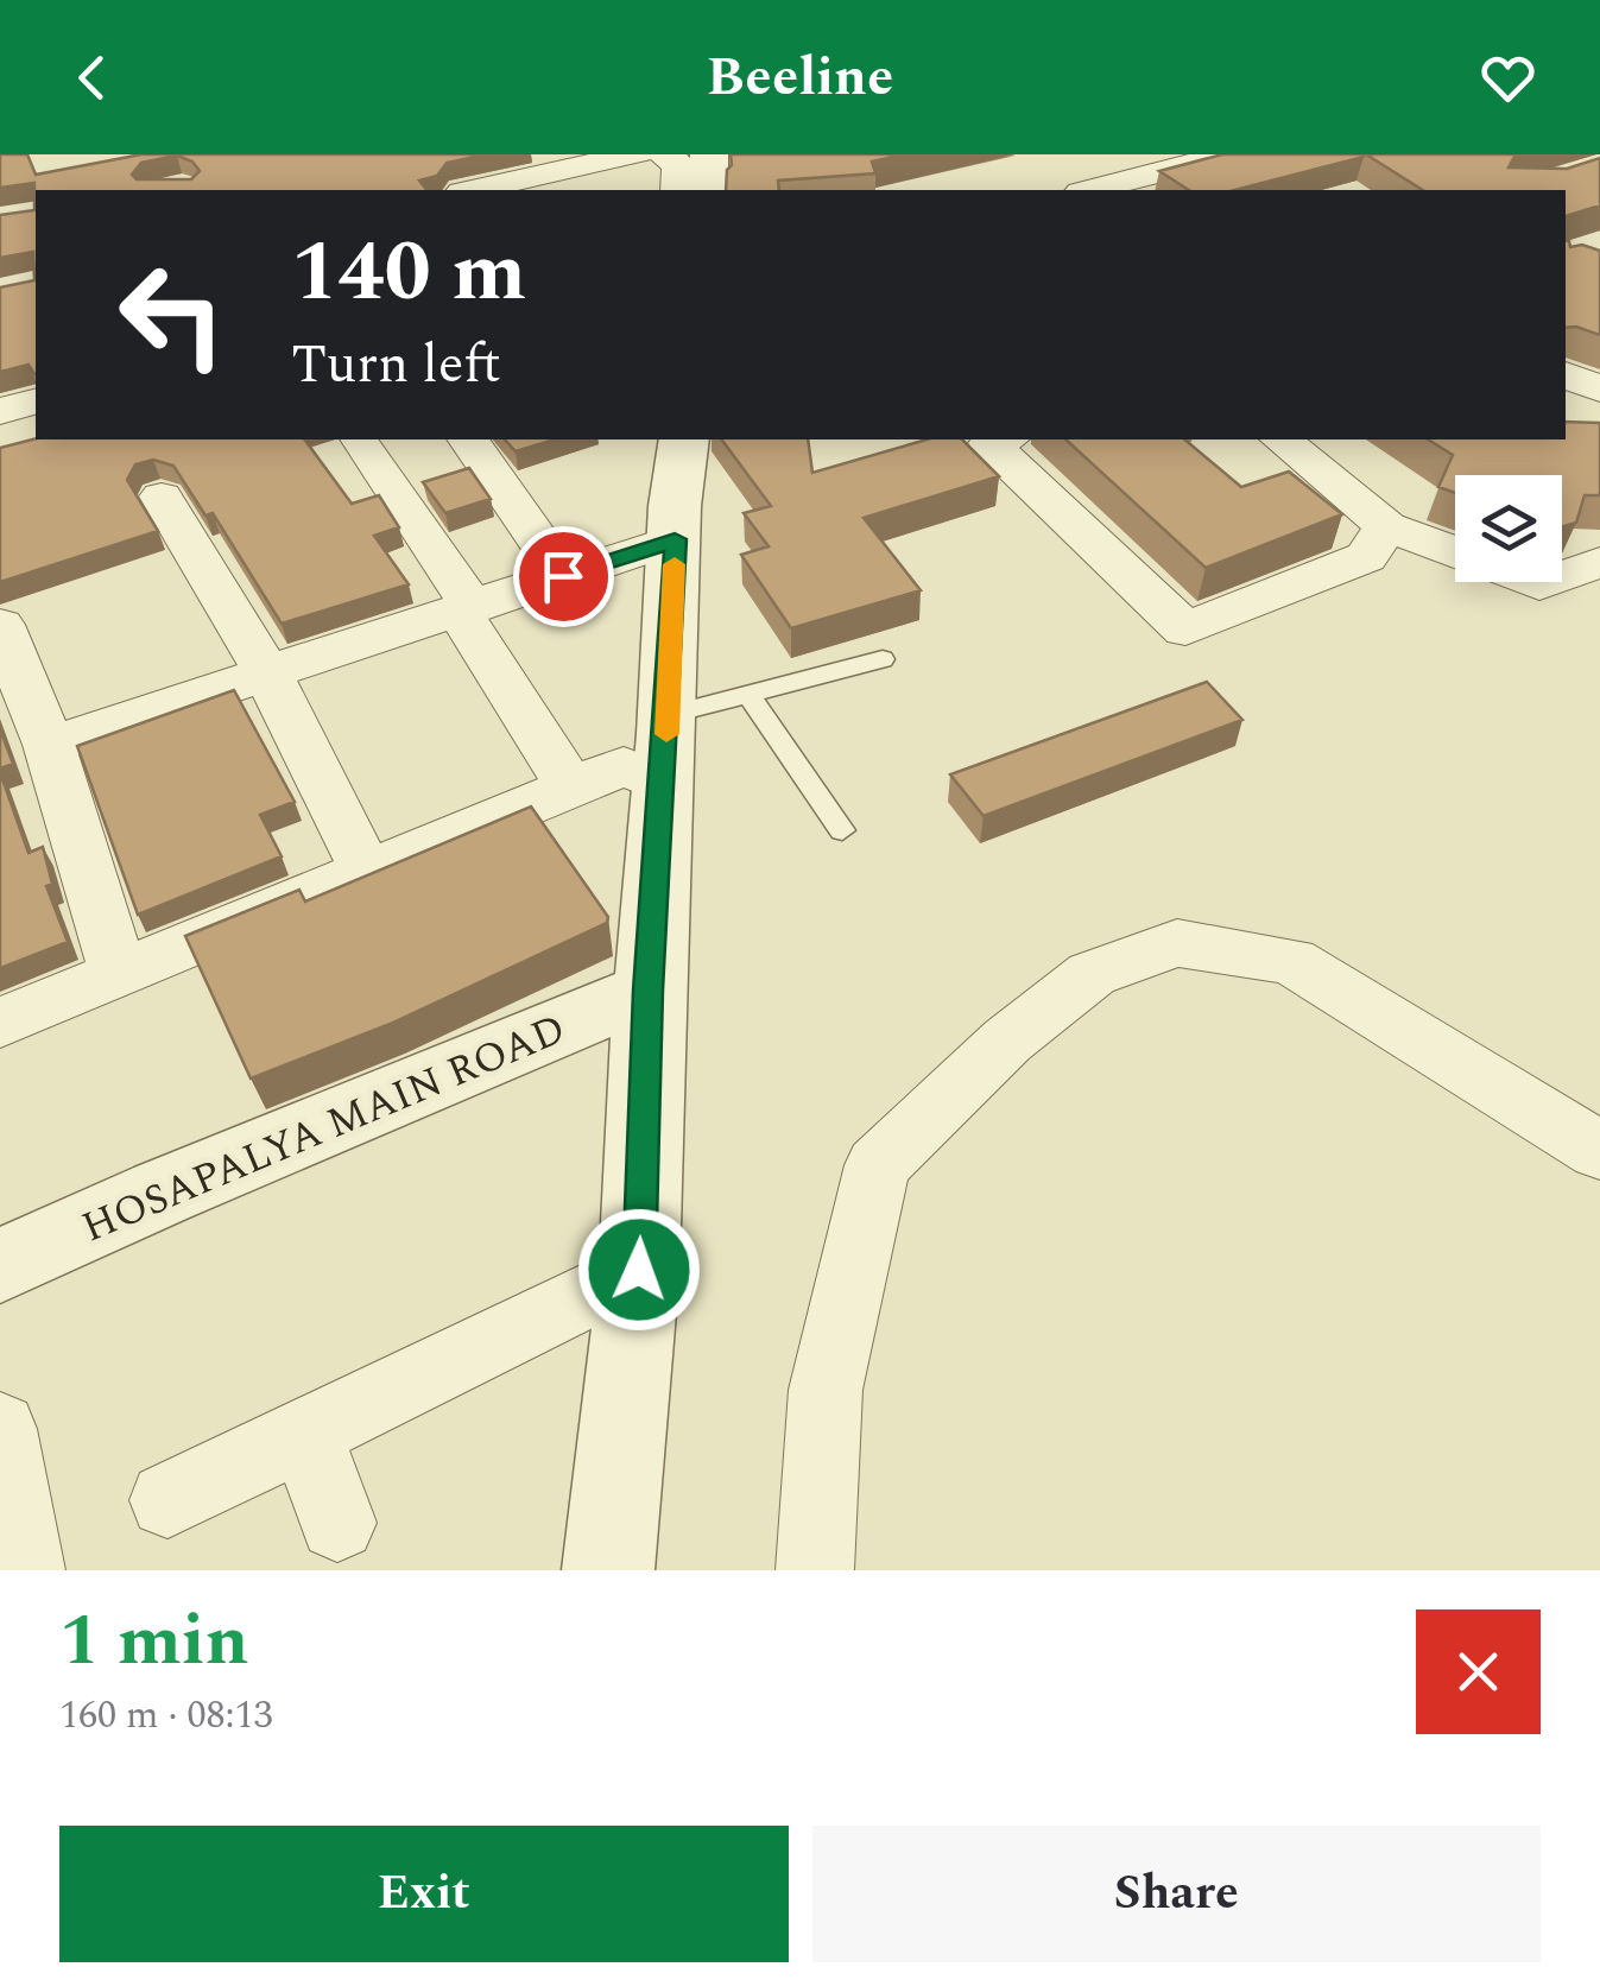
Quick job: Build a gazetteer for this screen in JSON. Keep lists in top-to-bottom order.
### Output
{
  "streets": {
    "street": ["HOSAPALYA MAIN ROAD"]
  },
  "page": {
    "header": "Beeline",
    "turn": ["140 m", "Turn left"],
    "heading": ["1 min", "160 m · 08:13"],
    "buttons": ["Exit", "Share"]
  }
}
